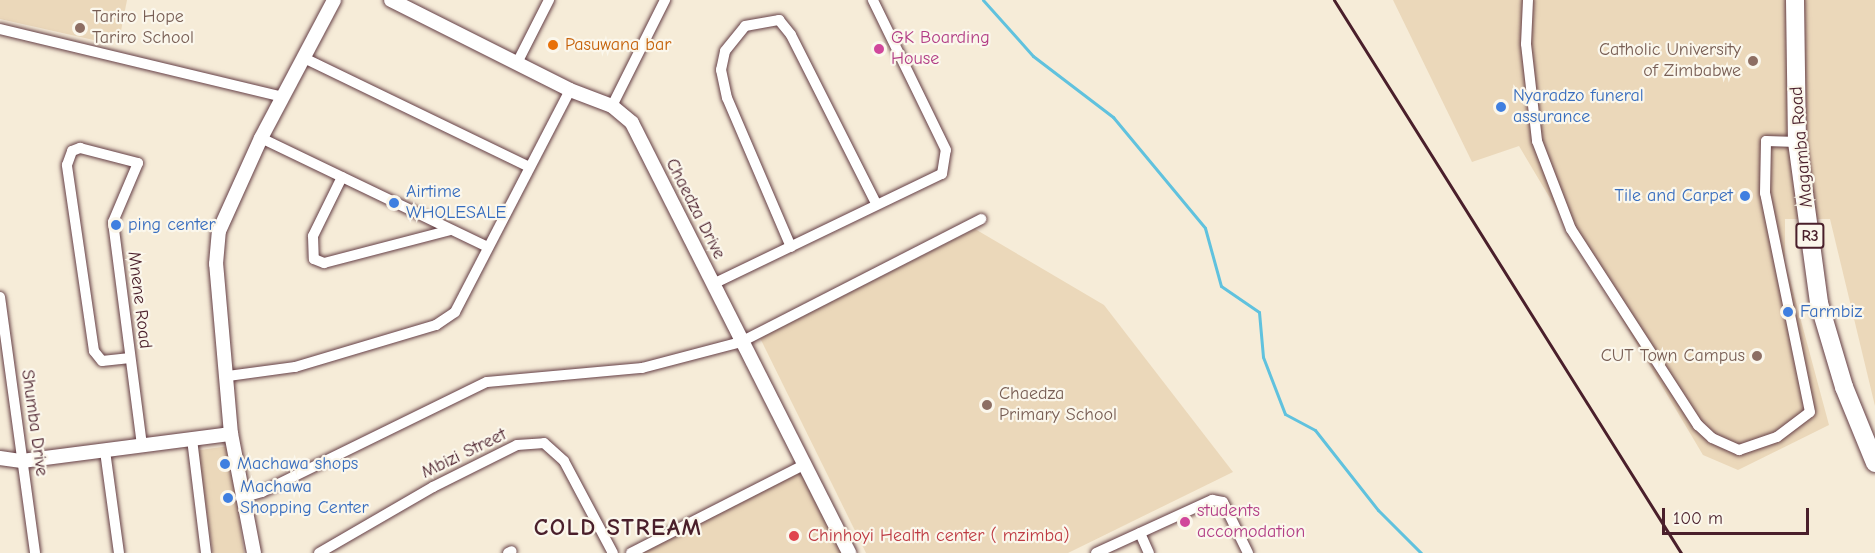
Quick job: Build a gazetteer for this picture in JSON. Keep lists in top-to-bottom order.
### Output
{
  "streets": {
    "highway": ["Magamba Road", "R3"],
    "street": [
      "Chaedza Drive",
      "Mnene Road",
      "Shumba Drive",
      "Mbizi Street"
    ]
  },
  "districts": ["COLD STREAM"],
  "places": [
    "Tariro Hope Tariro School",
    "Pasuwana bar",
    "GK Boarding House",
    "Catholic University of Zimbabwe",
    "Nyaradzo funeral assurance",
    "Tile and Carpet",
    "Airtime WHOLESALE",
    "ping center",
    "Farmbiz",
    "CUT Town Campus",
    "Chaedza Primary School",
    "Machawa shops",
    "Machawa Shopping Center",
    "students accomodation",
    "Chinhoyi Health center ( mzimba)"
  ],
  "scale_bar": "100 m"
}
